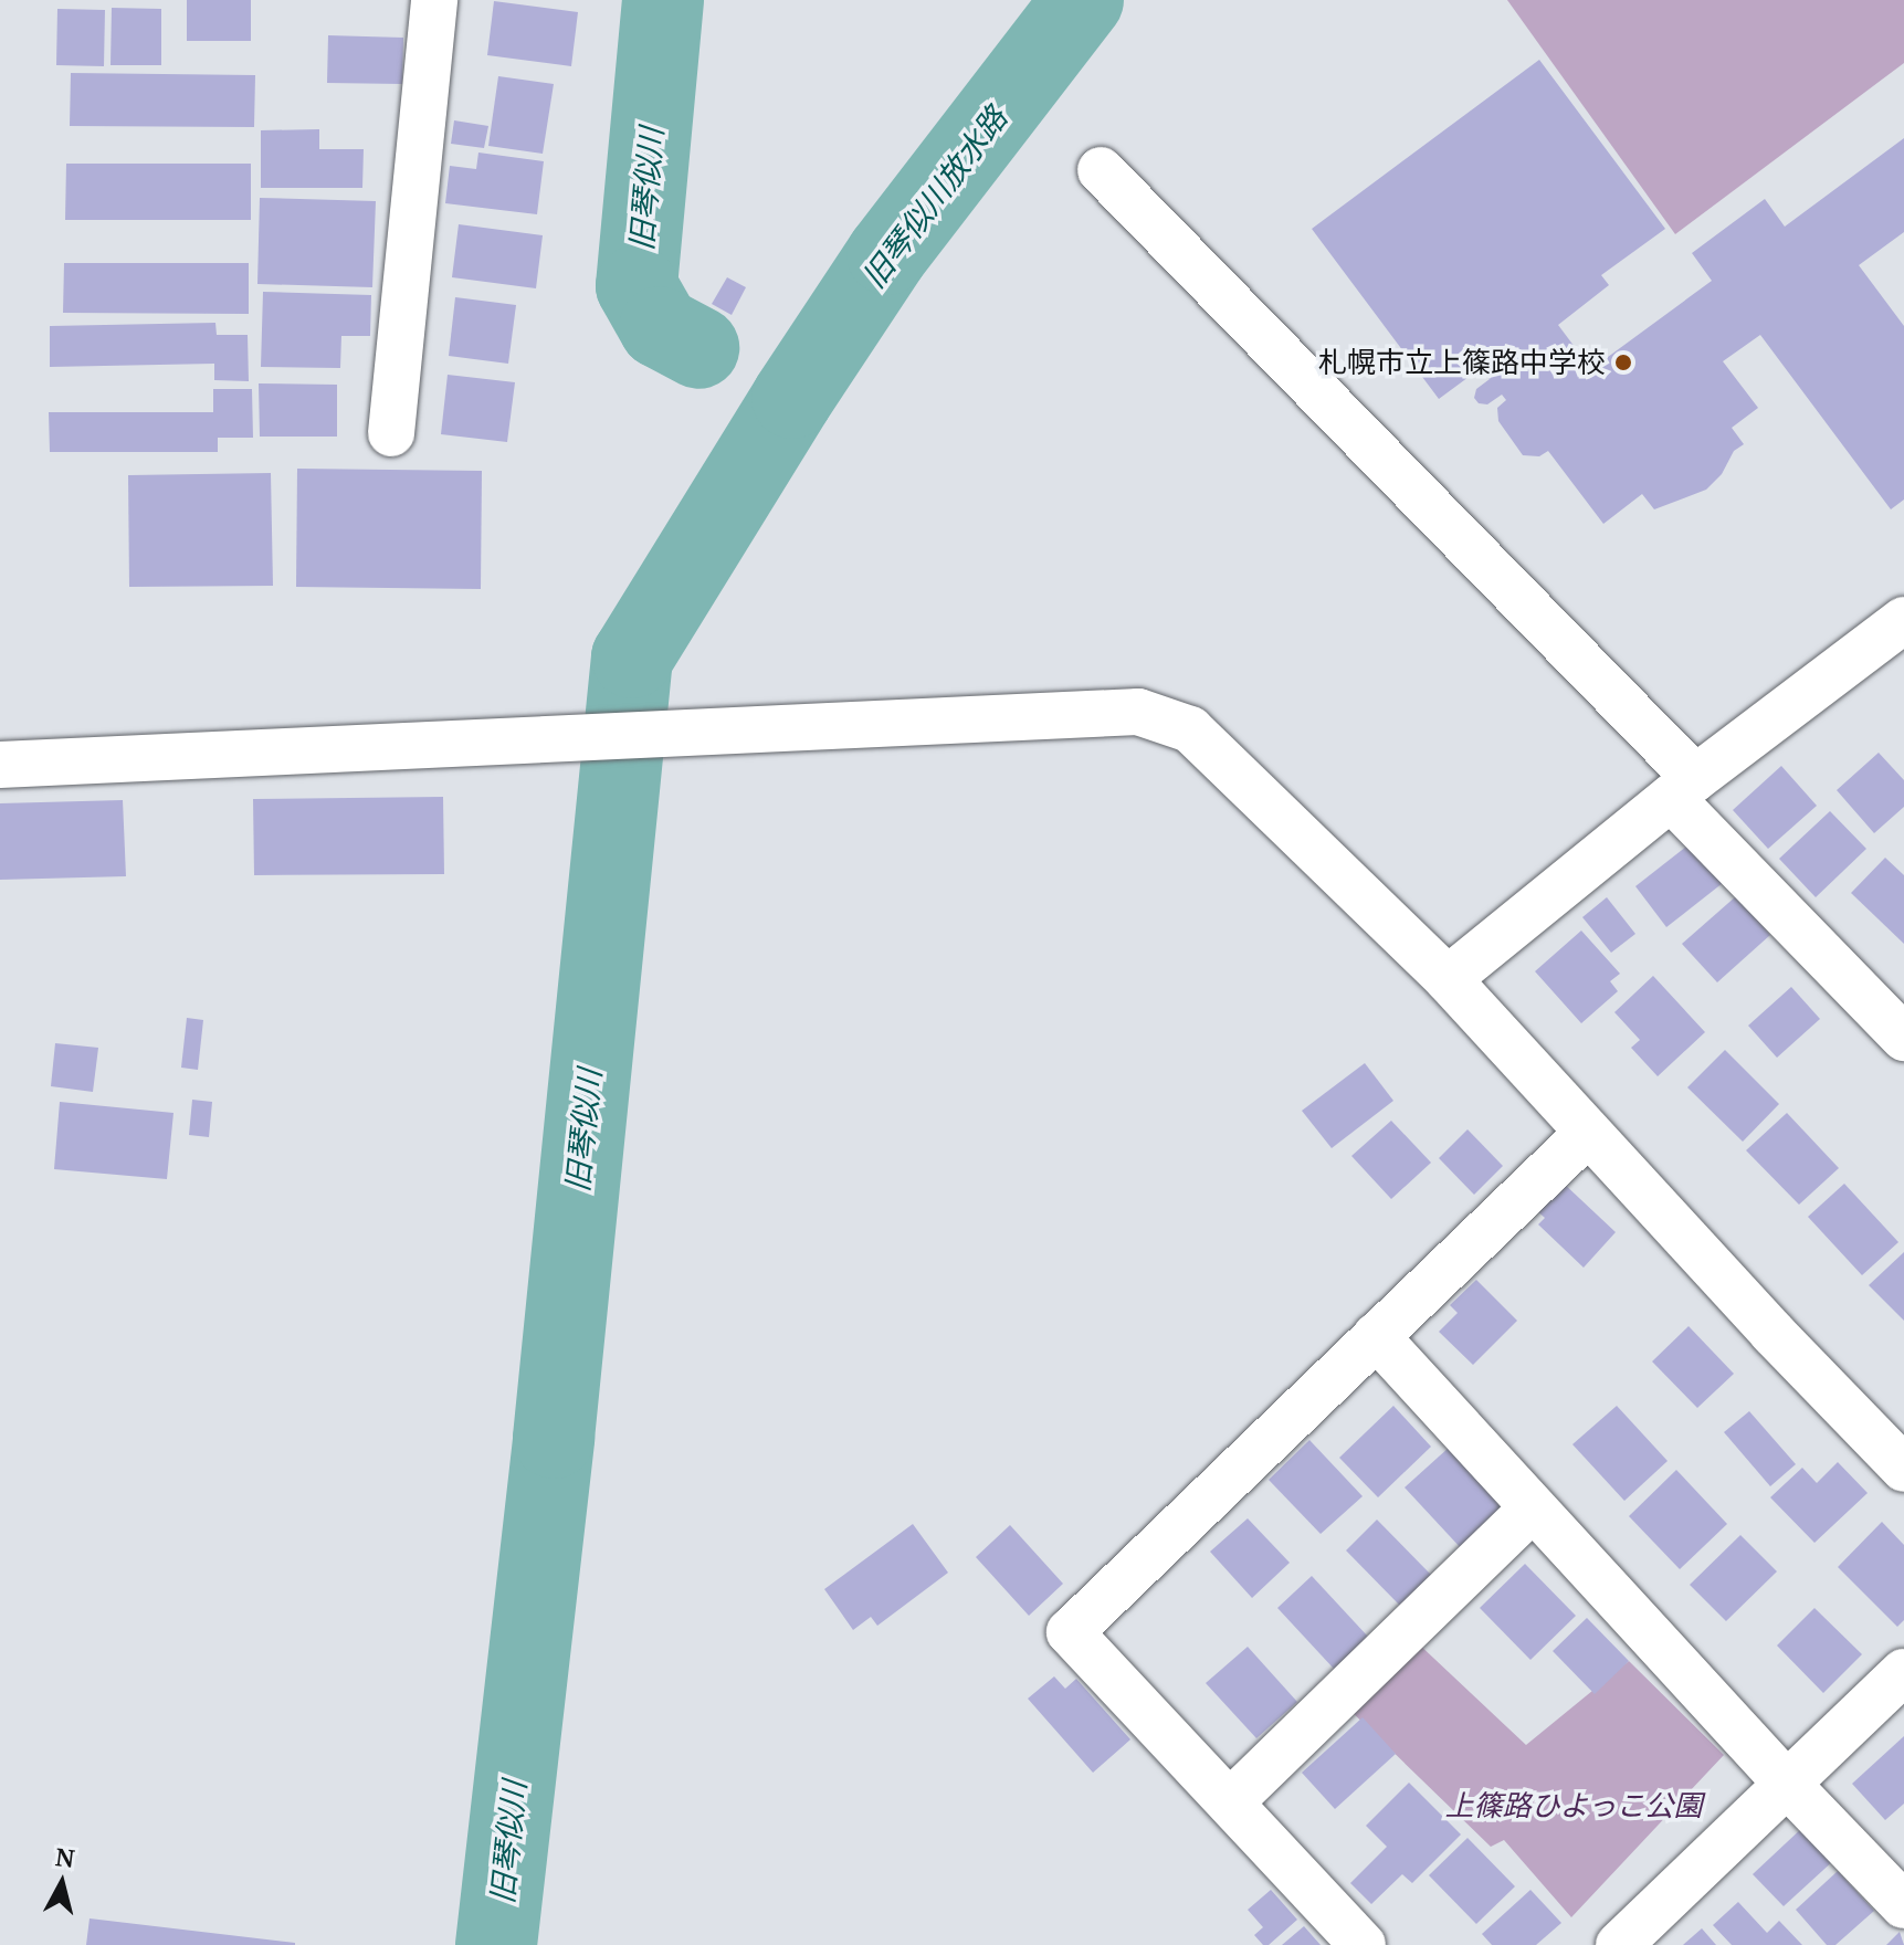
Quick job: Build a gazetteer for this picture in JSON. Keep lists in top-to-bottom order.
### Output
{
  "water": ["旧琴似川", "旧琴似川放水路"],
  "parks": ["上篠路ひよっこ公園"],
  "places": ["札幌市立上篠路中学校"],
  "north": "top"
}
